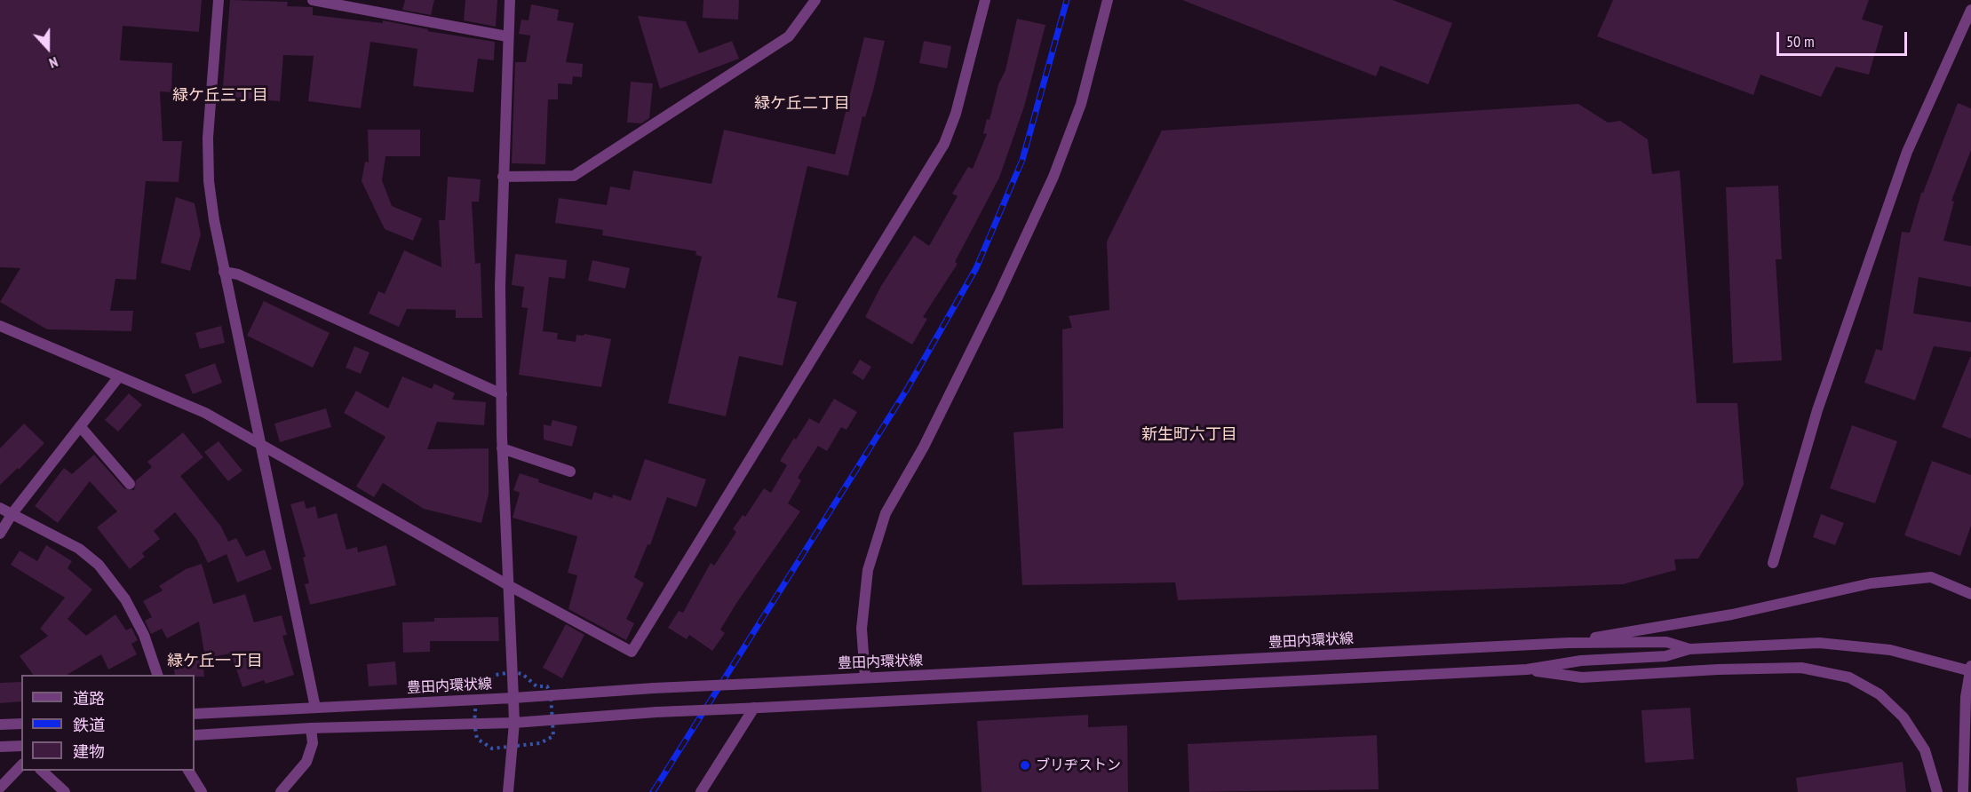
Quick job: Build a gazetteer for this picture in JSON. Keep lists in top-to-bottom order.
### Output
{
  "streets": {
    "street": ["豊田内環状線"]
  },
  "districts": [
    "緑ケ丘三丁目",
    "緑ケ丘二丁目",
    "新生町六丁目",
    "緑ケ丘一丁目"
  ],
  "places": ["ブリヂストン"],
  "legend": ["道路", "鉄道", "建物"],
  "scale_bar": "50 m",
  "north": "bottom"
}
